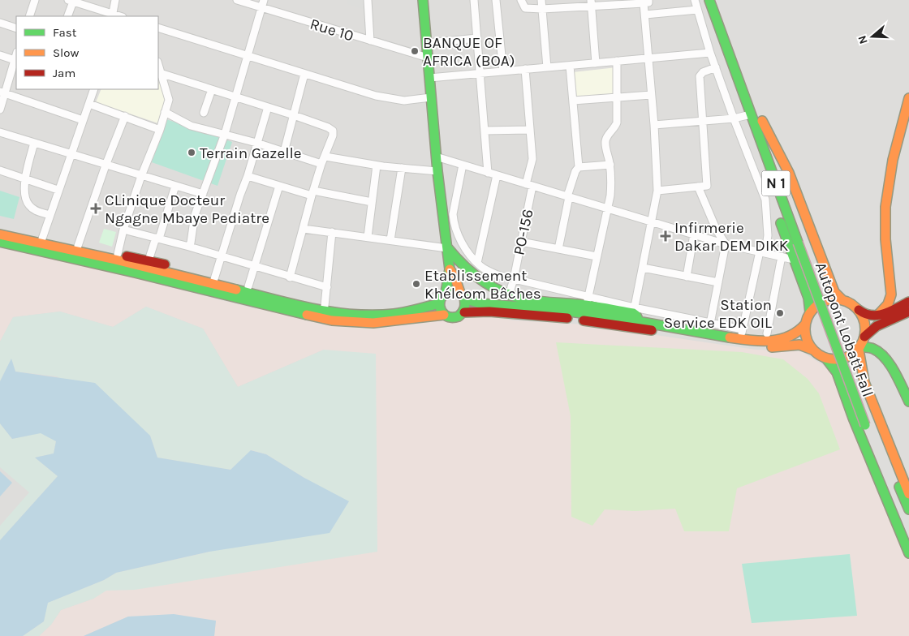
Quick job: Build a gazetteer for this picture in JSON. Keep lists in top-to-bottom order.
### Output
{
  "streets": {
    "main road": ["N 1", "Autopont Lobatt Fall"],
    "street": ["Rue 10", "PO-156"]
  },
  "places": {
    "other": [
      "BANQUE OF AFRICA (BOA)",
      "Terrain Gazelle",
      "Etablissement Khélcom Bâches",
      "Station Service EDK OIL"
    ],
    "health": ["CLinique Docteur Ngagne Mbaye Pediatre", "Infirmerie Dakar DEM DIKK"]
  },
  "legend": ["Fast", "Slow", "Jam"],
  "north": "left"
}
